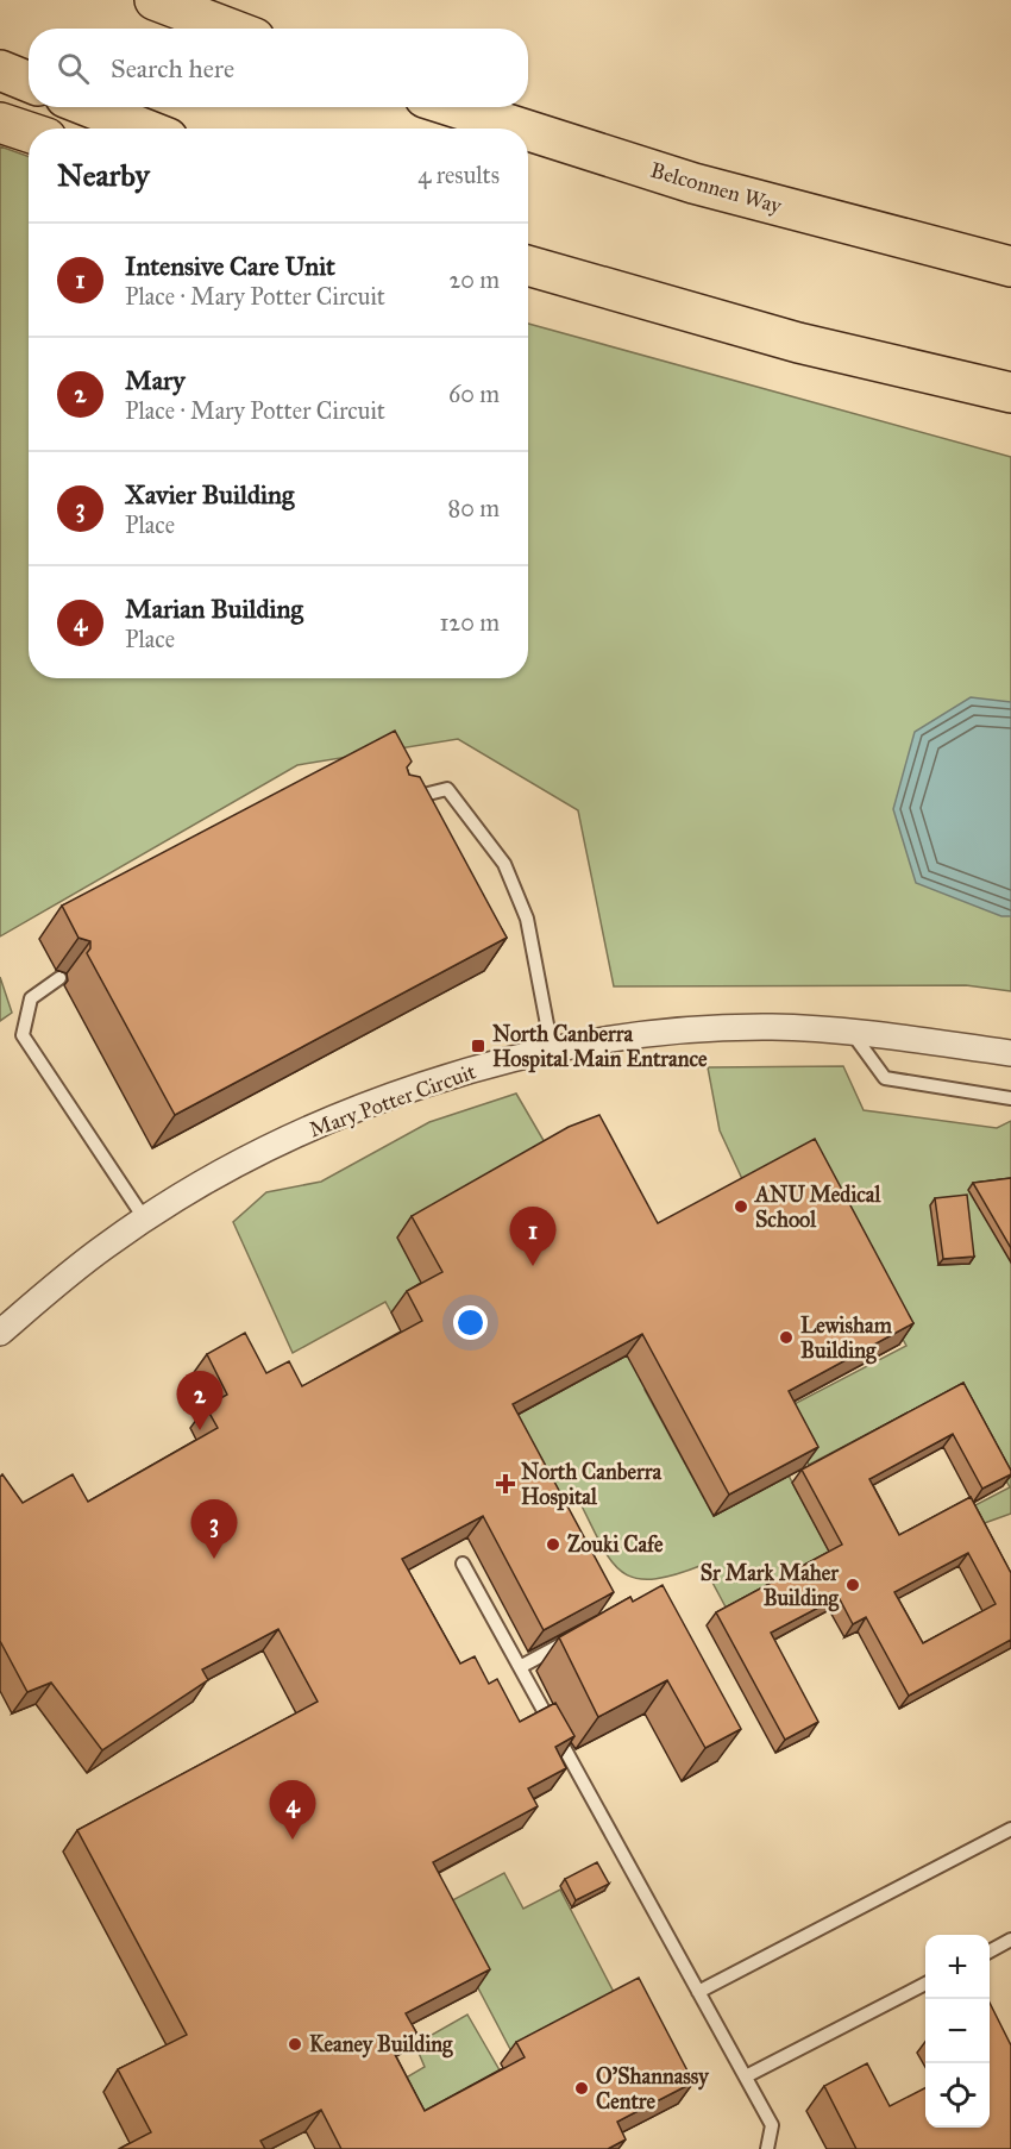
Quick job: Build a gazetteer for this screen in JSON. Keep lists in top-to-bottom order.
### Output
{
  "streets": {
    "main road": ["Belconnen Way"],
    "street": ["Mary Potter Circuit"]
  },
  "places": {
    "transit": ["North Canberra Hospital Main Entrance"],
    "other": [
      "ANU Medical School",
      "Lewisham Building",
      "Zouki Cafe",
      "Sr Mark Maher Building",
      "Keaney Building",
      "O’Shannassy Centre"
    ],
    "health": ["North Canberra Hospital"]
  },
  "page": {
    "search": "Search here",
    "heading": ["Nearby", "4 results"],
    "list": [
      {
        "mark": "1",
        "name": "Intensive Care Unit",
        "note": "Place · Mary Potter Circuit",
        "value": "20 m"
      },
      {
        "mark": "2",
        "name": "Mary",
        "note": "Place · Mary Potter Circuit",
        "value": "60 m"
      },
      {
        "mark": "3",
        "name": "Xavier Building",
        "note": "Place",
        "value": "80 m"
      },
      {
        "mark": "4",
        "name": "Marian Building",
        "note": "Place",
        "value": "120 m"
      }
    ],
    "pins": [
      "1",
      "2",
      "3",
      "4"
    ],
    "map_buttons": ["+", "−"]
  }
}
